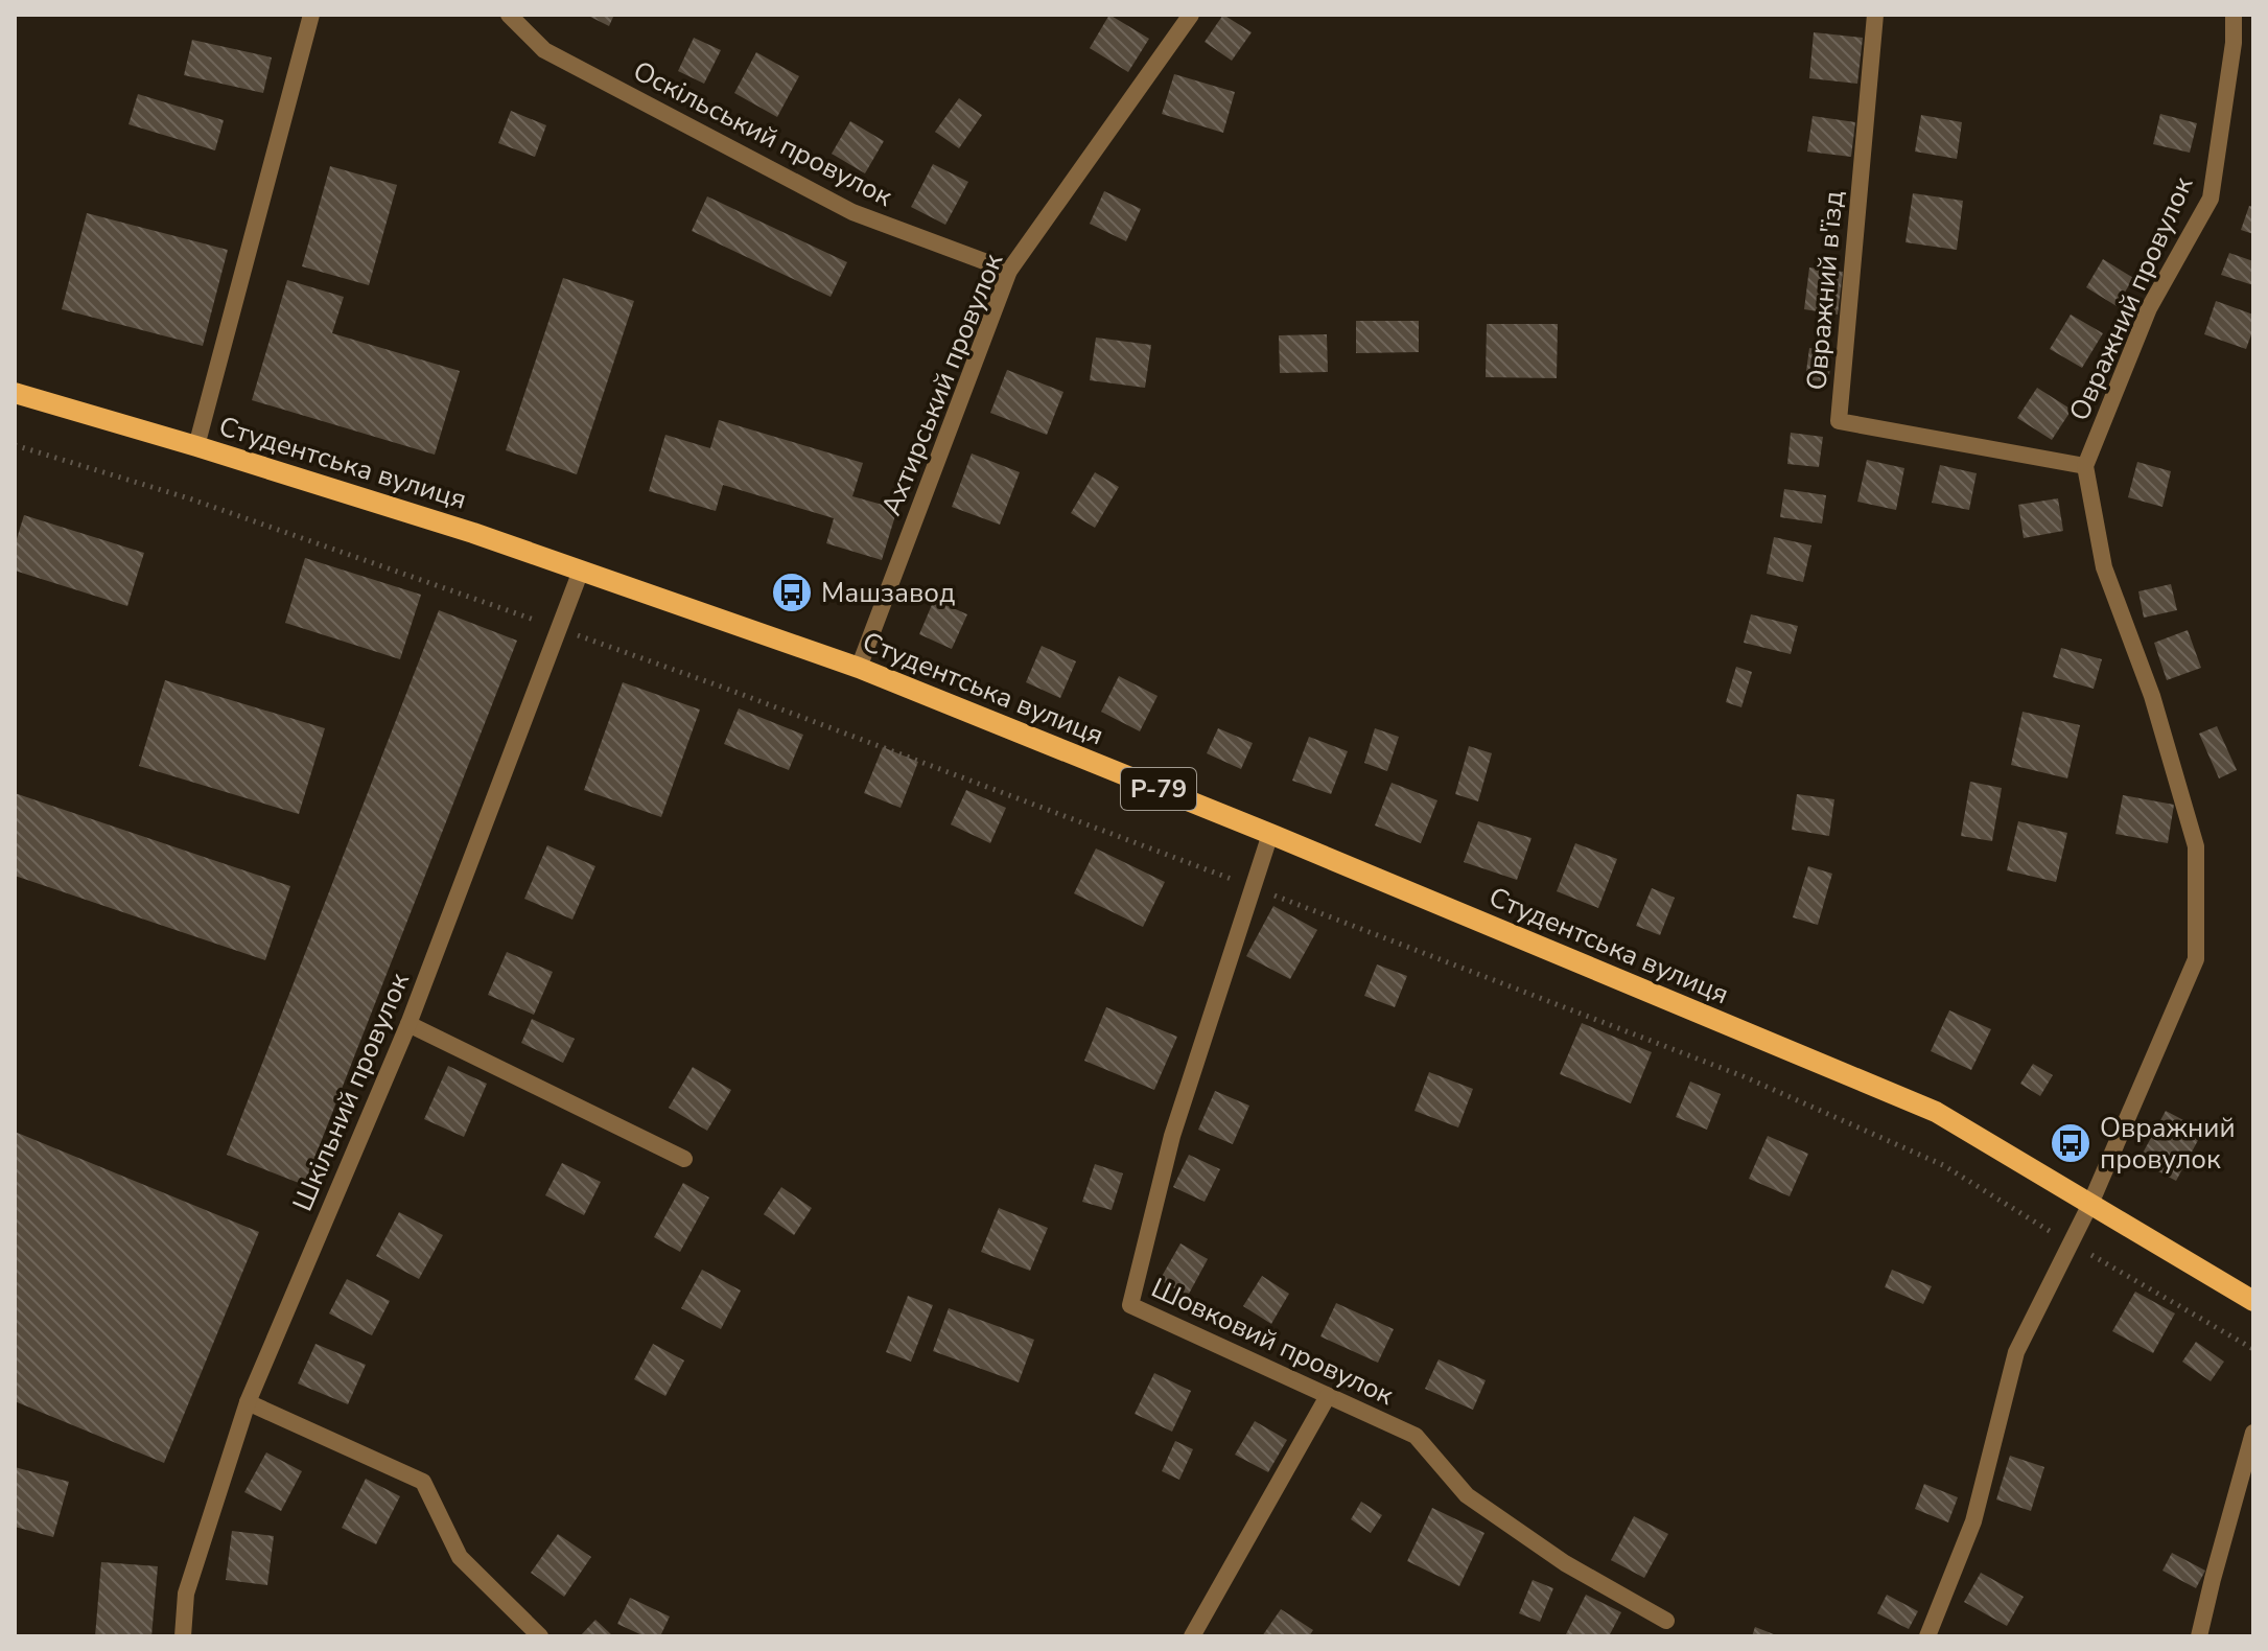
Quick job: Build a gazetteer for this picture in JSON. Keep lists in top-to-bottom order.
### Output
{
  "streets": {
    "main road": ["Студентська вулиця", "Р-79"],
    "street": [
      "Оскільський провулок",
      "Овражний в'їзд",
      "Овражний провулок",
      "Ахтирський провулок",
      "Шкільний провулок",
      "Шовковий провулок"
    ]
  },
  "crossings": [
    ["Оскільський провулок", "Ахтирський провулок"],
    ["Овражний в'їзд", "Овражний провулок"],
    ["Ахтирський провулок", "Студентська вулиця"],
    ["Студентська вулиця", "Шкільний провулок"],
    ["Студентська вулиця", "Шовковий провулок"]
  ],
  "places": {
    "bus stop": ["Машзавод", "Овражний провулок"]
  }
}
